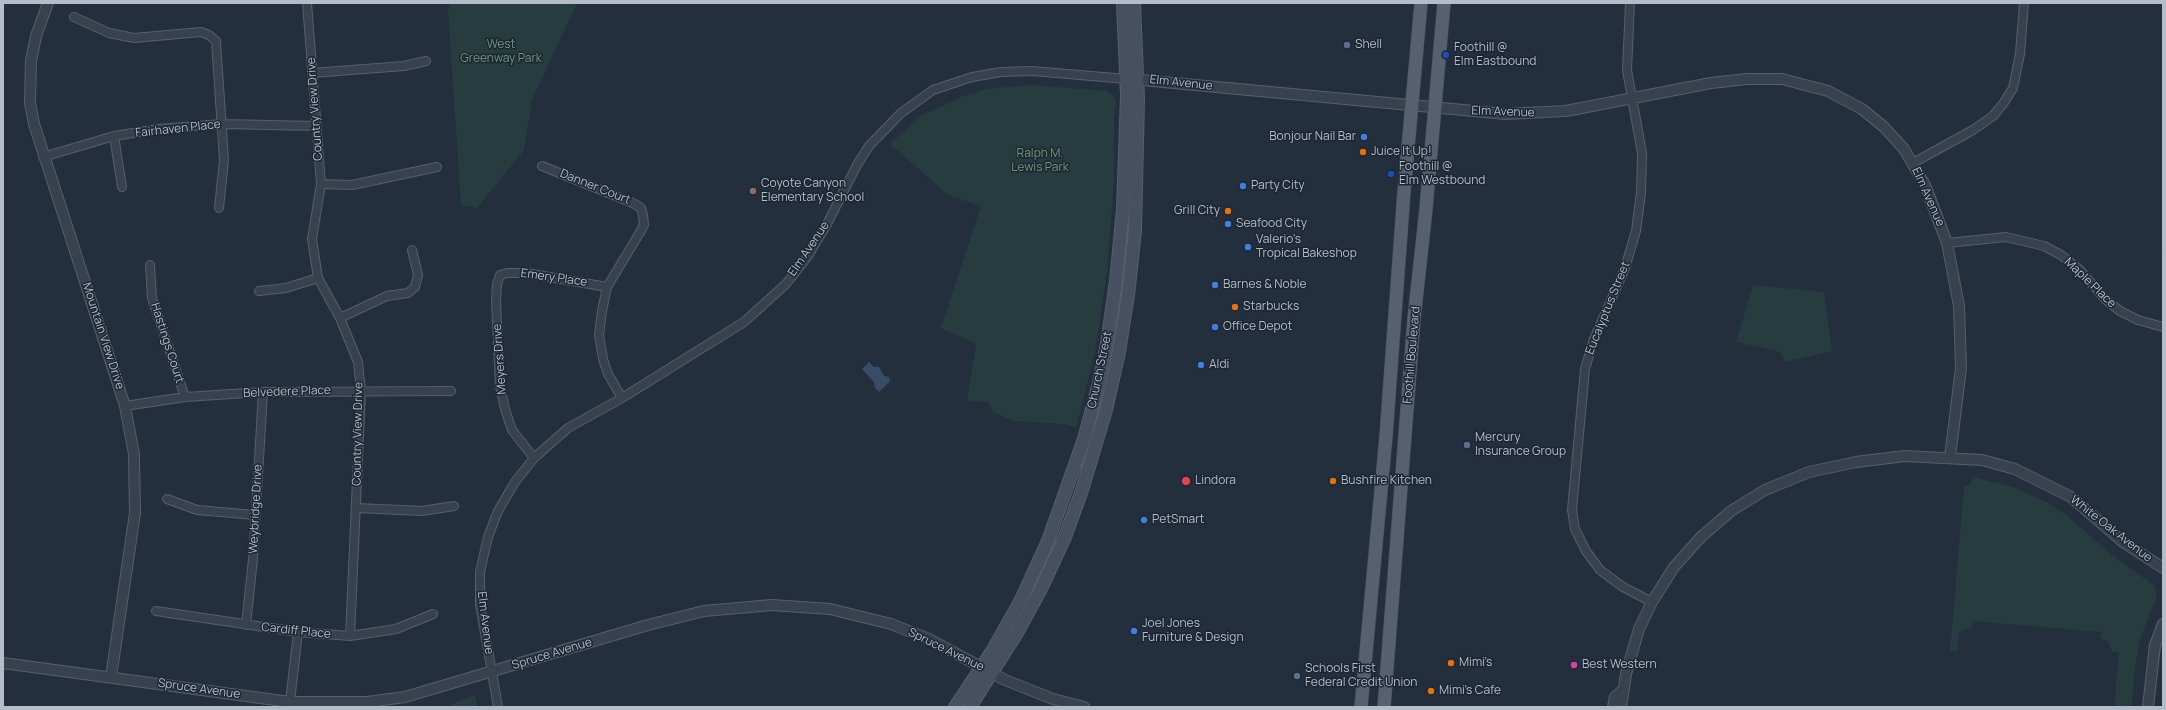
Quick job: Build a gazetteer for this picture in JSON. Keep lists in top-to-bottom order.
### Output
{
  "streets": {
    "main road": ["Foothill Boulevard", "Church Street"],
    "street": [
      "Elm Avenue",
      "Country View Drive",
      "Fairhaven Place",
      "Danner Court",
      "Emery Place",
      "Maple Place",
      "Eucalyptus Street",
      "Mountain View Drive",
      "Hastings Court",
      "Meyers Drive",
      "Belvedere Place",
      "Weybridge Drive",
      "White Oak Avenue",
      "Cardiff Place",
      "Spruce Avenue"
    ]
  },
  "crossings": [
    ["Elm Avenue", "Maple Place"],
    ["Elm Avenue", "Eucalyptus Street"],
    ["Elm Avenue", "Foothill Boulevard"],
    ["Elm Avenue", "Meyers Drive"],
    ["Elm Avenue", "Church Street"],
    ["Elm Avenue", "White Oak Avenue"],
    ["Elm Avenue", "Spruce Avenue"],
    ["Country View Drive", "Fairhaven Place"],
    ["Country View Drive", "Belvedere Place"],
    ["Country View Drive", "Cardiff Place"],
    ["Fairhaven Place", "Mountain View Drive"],
    ["Danner Court", "Emery Place"],
    ["Emery Place", "Meyers Drive"],
    ["Eucalyptus Street", "White Oak Avenue"],
    ["Mountain View Drive", "Belvedere Place"],
    ["Mountain View Drive", "Spruce Avenue"],
    ["Hastings Court", "Belvedere Place"],
    ["Church Street", "Spruce Avenue"],
    ["Belvedere Place", "Weybridge Drive"],
    ["Weybridge Drive", "Cardiff Place"]
  ],
  "parks": ["West Greenway Park", "Ralph M. Lewis Park"],
  "places": [
    "Shell",
    "Foothill @ Elm Eastbound",
    "Bonjour Nail Bar",
    "Juice It Up!",
    "Foothill @ Elm Westbound",
    "Party City",
    "Coyote Canyon Elementary School",
    "Grill City",
    "Seafood City",
    "Valerio's Tropical Bakeshop",
    "Barnes & Noble",
    "Starbucks",
    "Office Depot",
    "Aldi",
    "Mercury Insurance Group",
    "Lindora",
    "Bushfire Kitchen",
    "PetSmart",
    "Joel Jones Furniture & Design",
    "Mimi's",
    "Best Western",
    "Schools First Federal Credit Union",
    "Mimi's Cafe"
  ]
}
